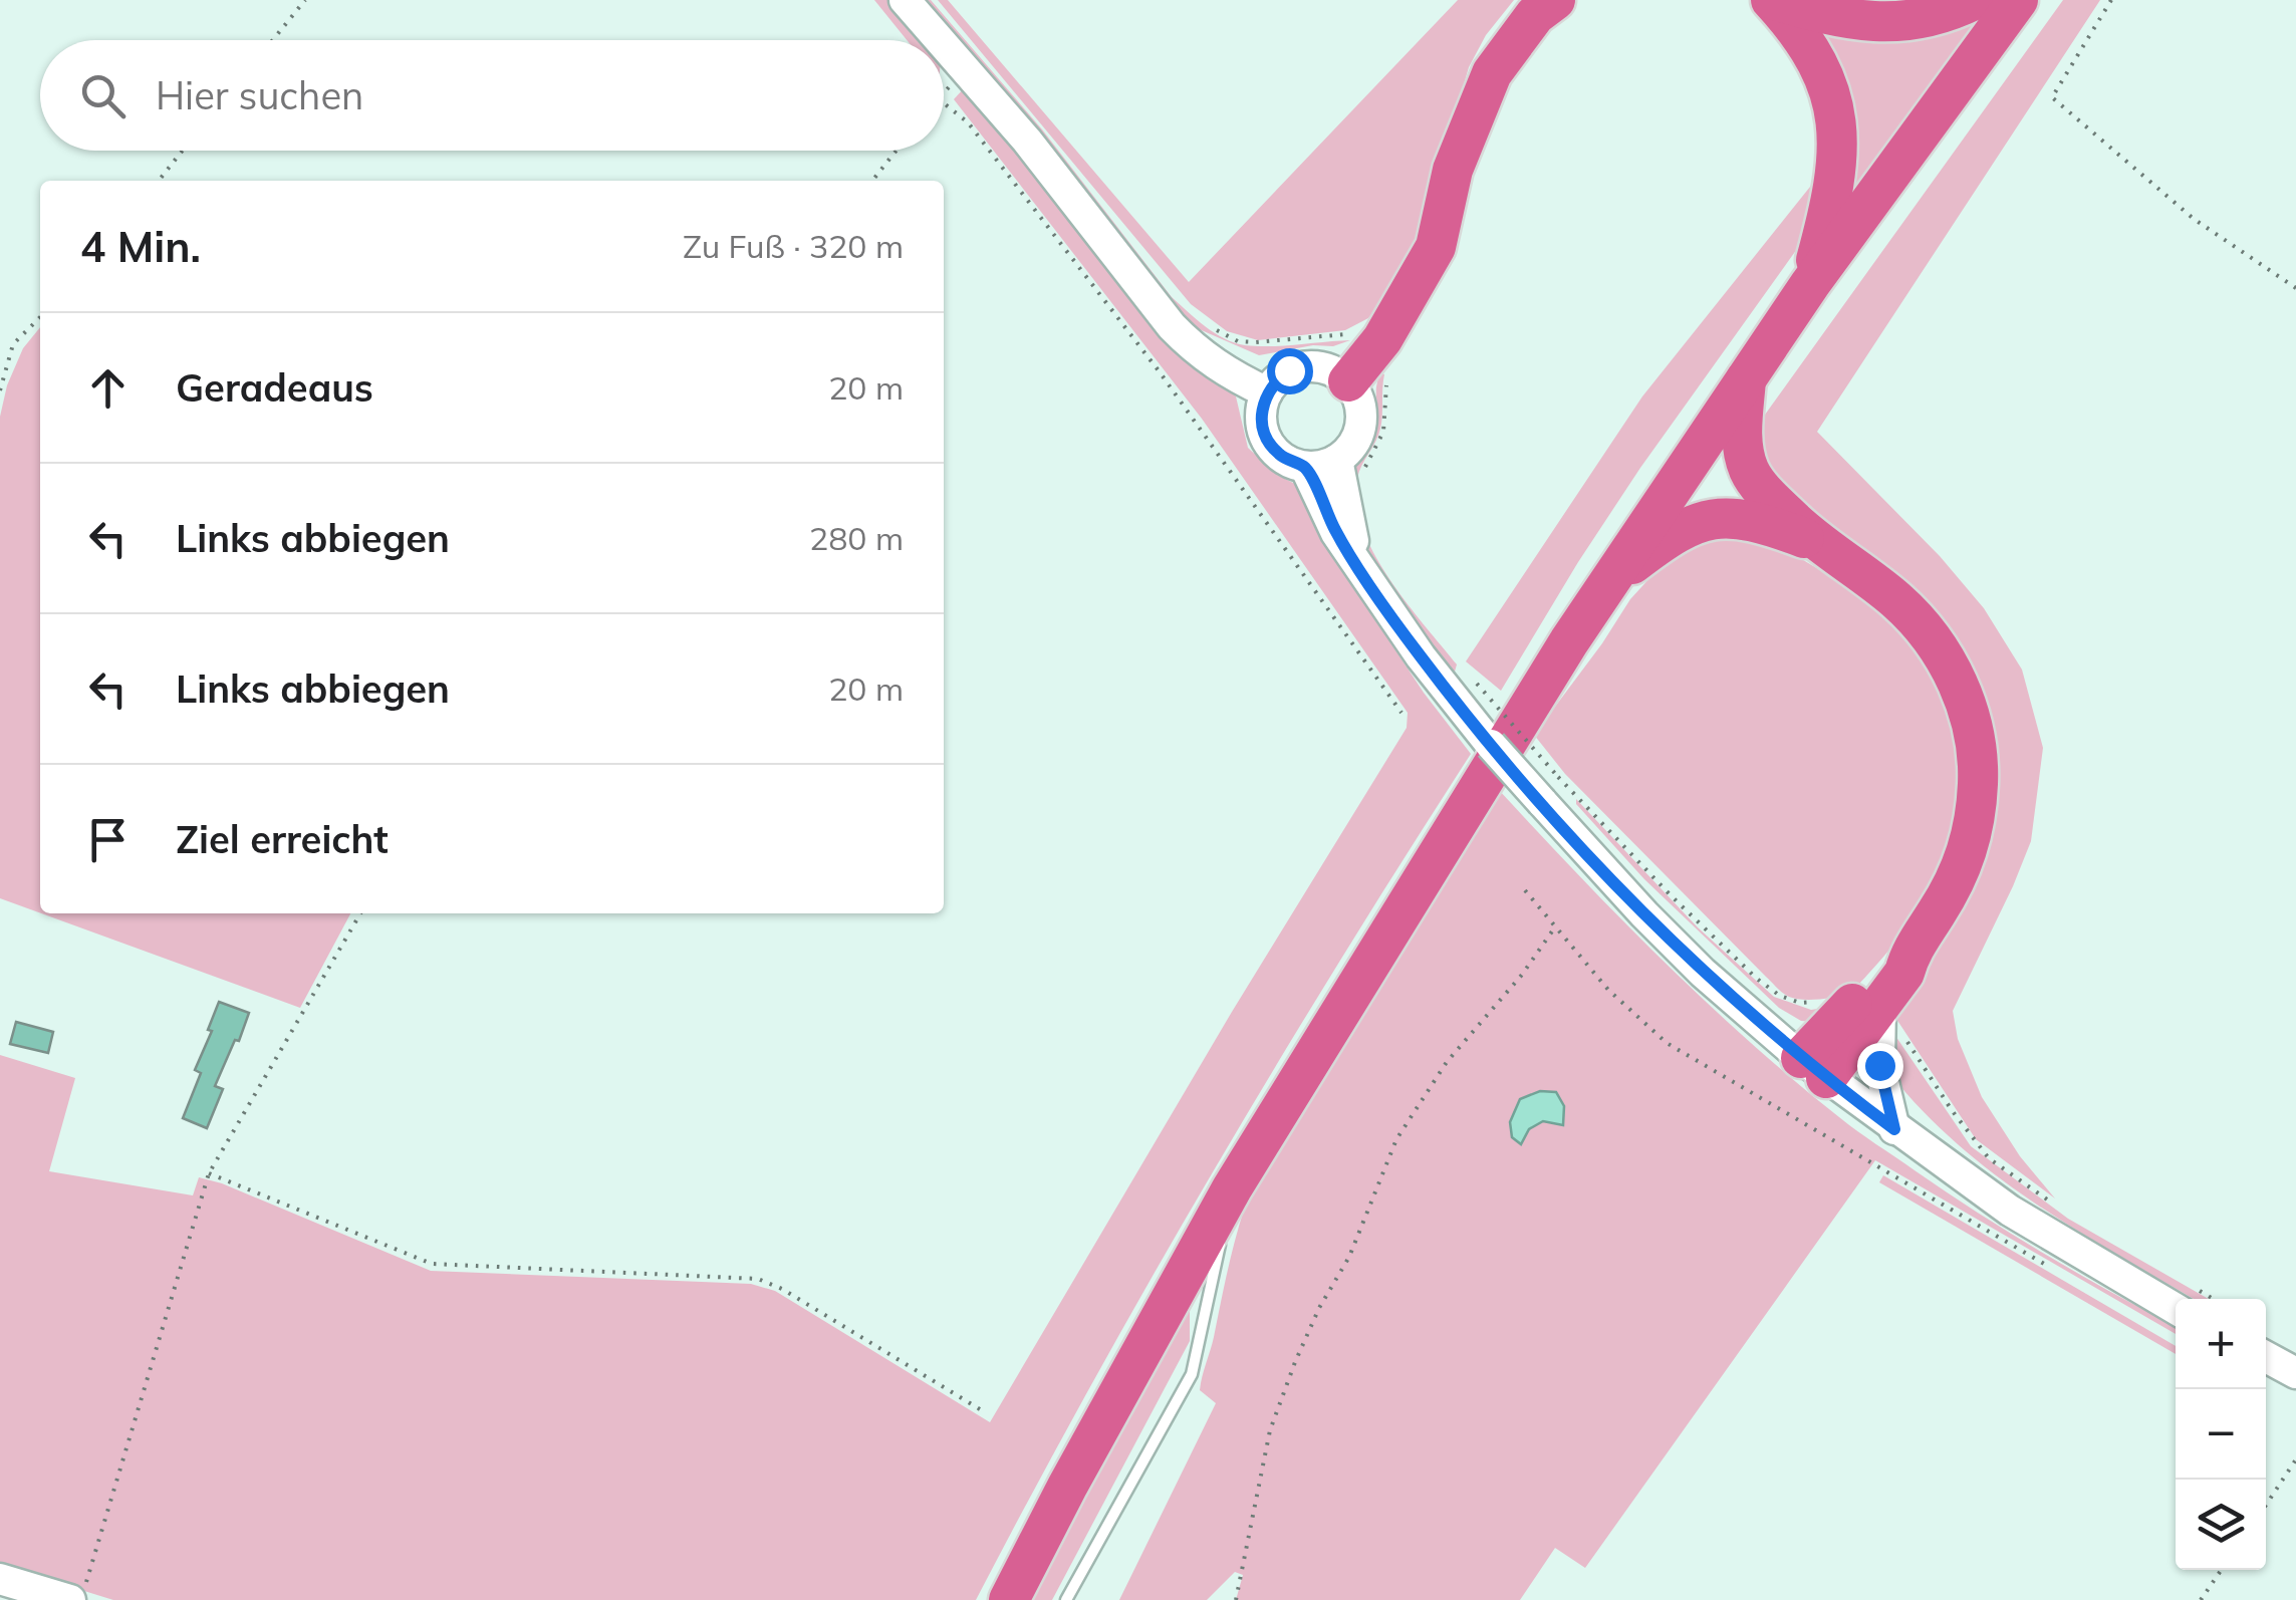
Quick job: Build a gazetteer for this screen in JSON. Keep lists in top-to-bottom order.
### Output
{
  "page": {
    "search": "Hier suchen",
    "heading": ["4 Min.", "Zu Fuß · 320 m"],
    "list": [
      ["Geradeaus", "20 m"],
      ["Links abbiegen", "280 m"],
      ["Links abbiegen", "20 m"],
      "Ziel erreicht"
    ],
    "map_buttons": ["+", "−"]
  }
}
